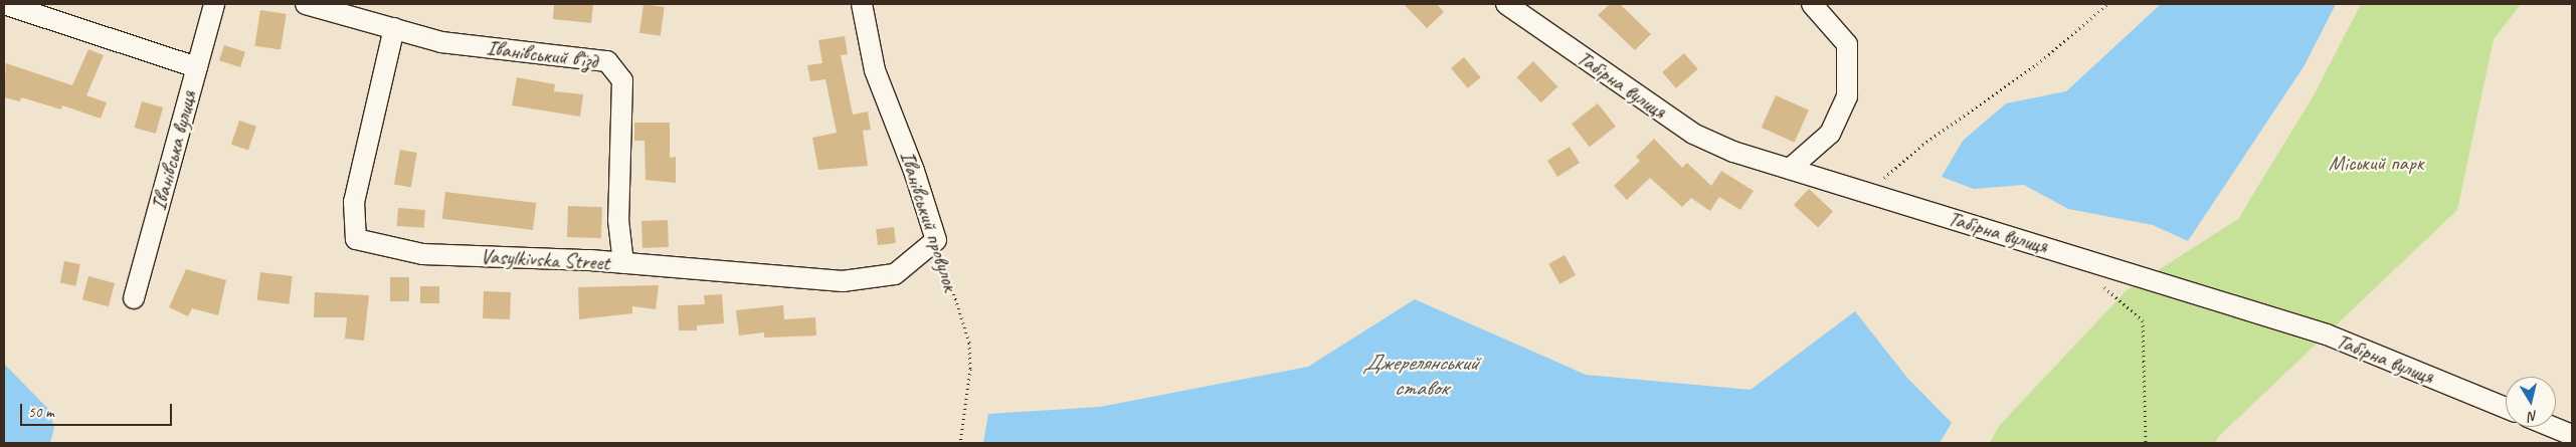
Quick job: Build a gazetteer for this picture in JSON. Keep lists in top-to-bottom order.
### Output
{
  "streets": {
    "street": [
      "Іванівський в'їзд",
      "Табірна вулиця",
      "Іванівська вулиця",
      "Іванівський провулок",
      "Vasylkivska Street"
    ]
  },
  "crossings": [
    ["Іванівський в'їзд", "Vasylkivska Street"],
    ["Іванівський провулок", "Vasylkivska Street"]
  ],
  "water": ["Джерелянський ставок"],
  "parks": ["Міський парк"],
  "scale_bar": "50 m",
  "north": "bottom"
}
